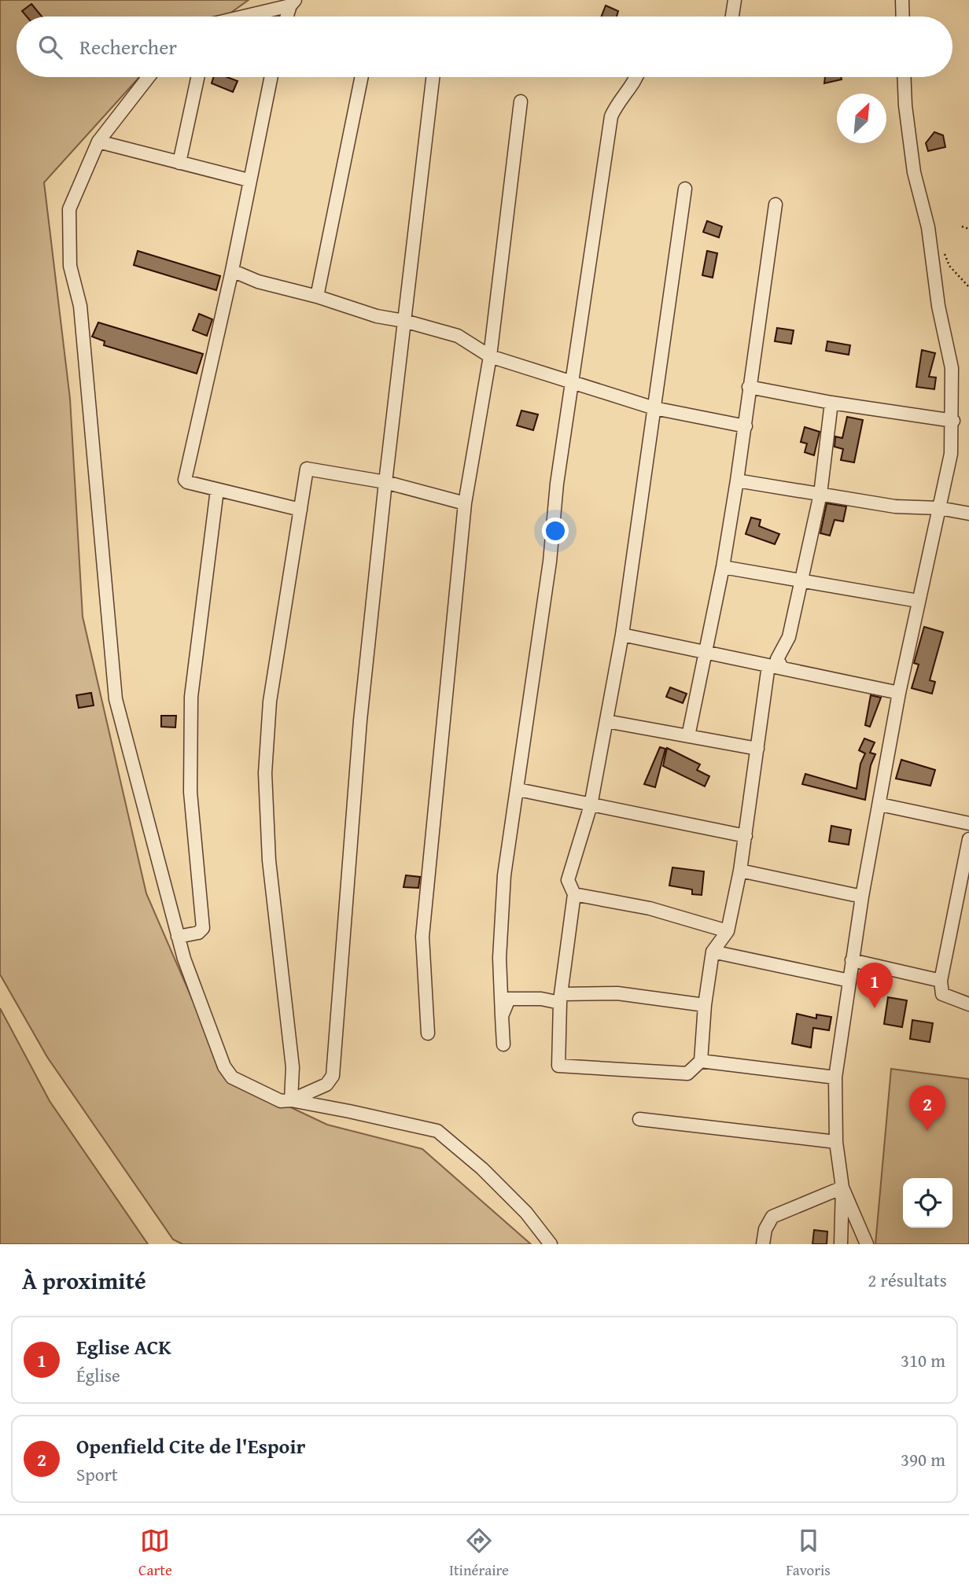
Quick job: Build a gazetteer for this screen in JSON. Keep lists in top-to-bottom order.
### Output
{
  "north": "top right",
  "page": {
    "search": "Rechercher",
    "pins": ["1", "2"],
    "heading": ["À proximité", "2 résultats"],
    "list": [
      {
        "mark": "1",
        "name": "Eglise ACK",
        "note": "Église",
        "value": "310 m"
      },
      {
        "mark": "2",
        "name": "Openfield Cite de l'Espoir",
        "note": "Sport",
        "value": "390 m"
      }
    ],
    "nav": ["Carte", "Itinéraire", "Favoris"]
  }
}
